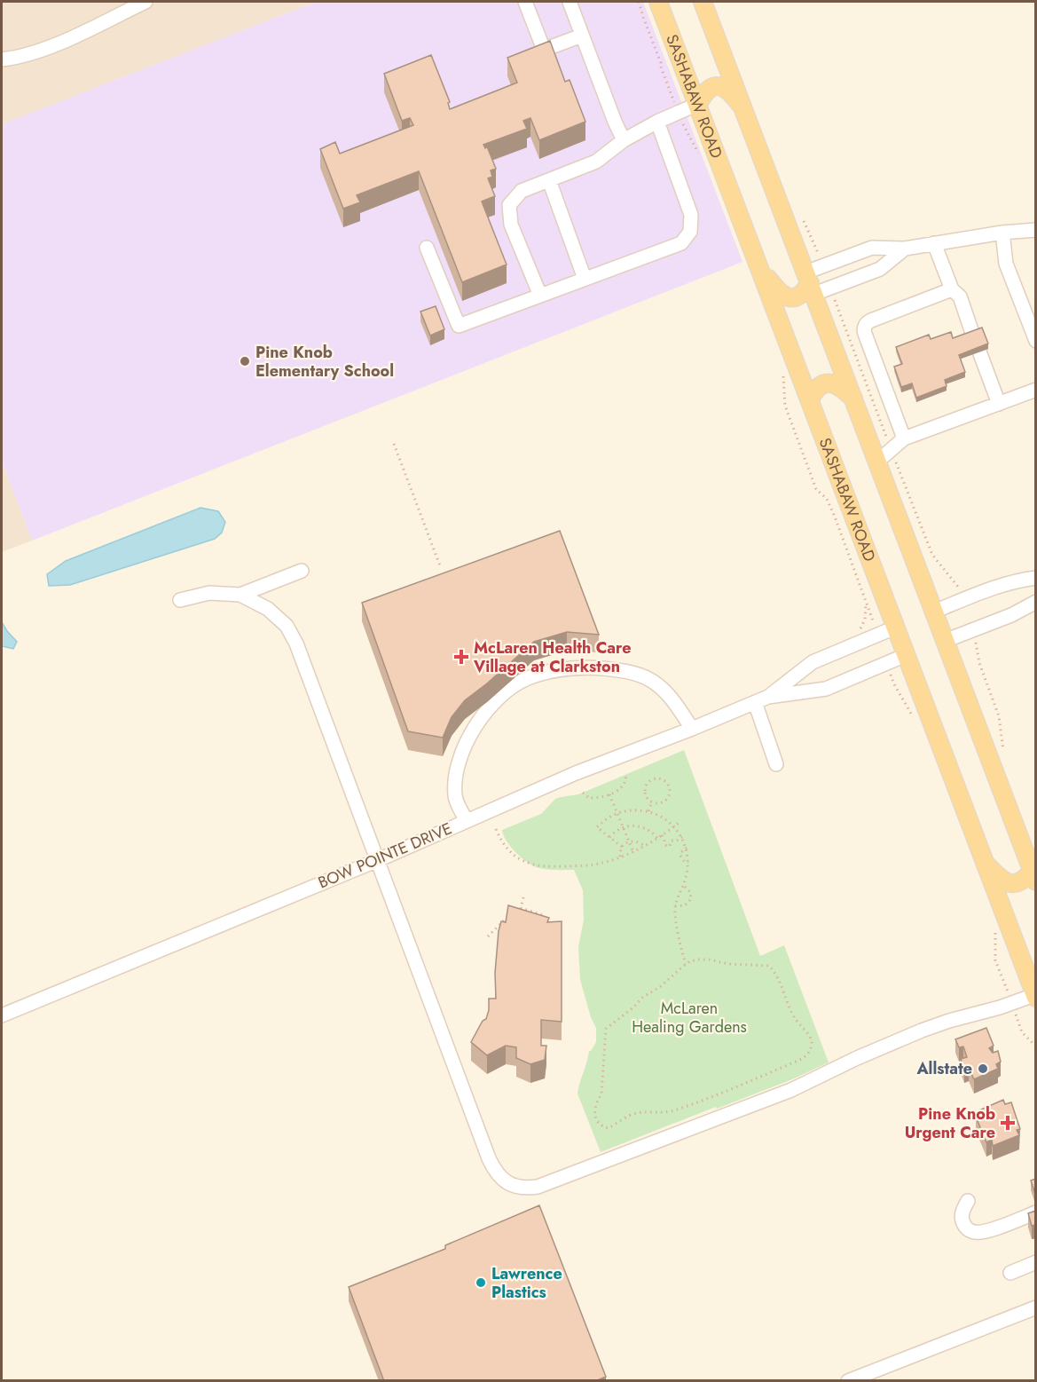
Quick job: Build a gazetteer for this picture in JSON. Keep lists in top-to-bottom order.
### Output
{
  "streets": {
    "main road": ["SASHABAW ROAD"],
    "street": ["BOW POINTE DRIVE"]
  },
  "crossings": [
    ["SASHABAW ROAD", "BOW POINTE DRIVE"]
  ],
  "parks": ["McLaren Healing Gardens"],
  "places": {
    "other": ["Pine Knob Elementary School", "Allstate", "Lawrence Plastics"],
    "health": ["McLaren Health Care Village at Clarkston", "Pine Knob Urgent Care"]
  }
}
